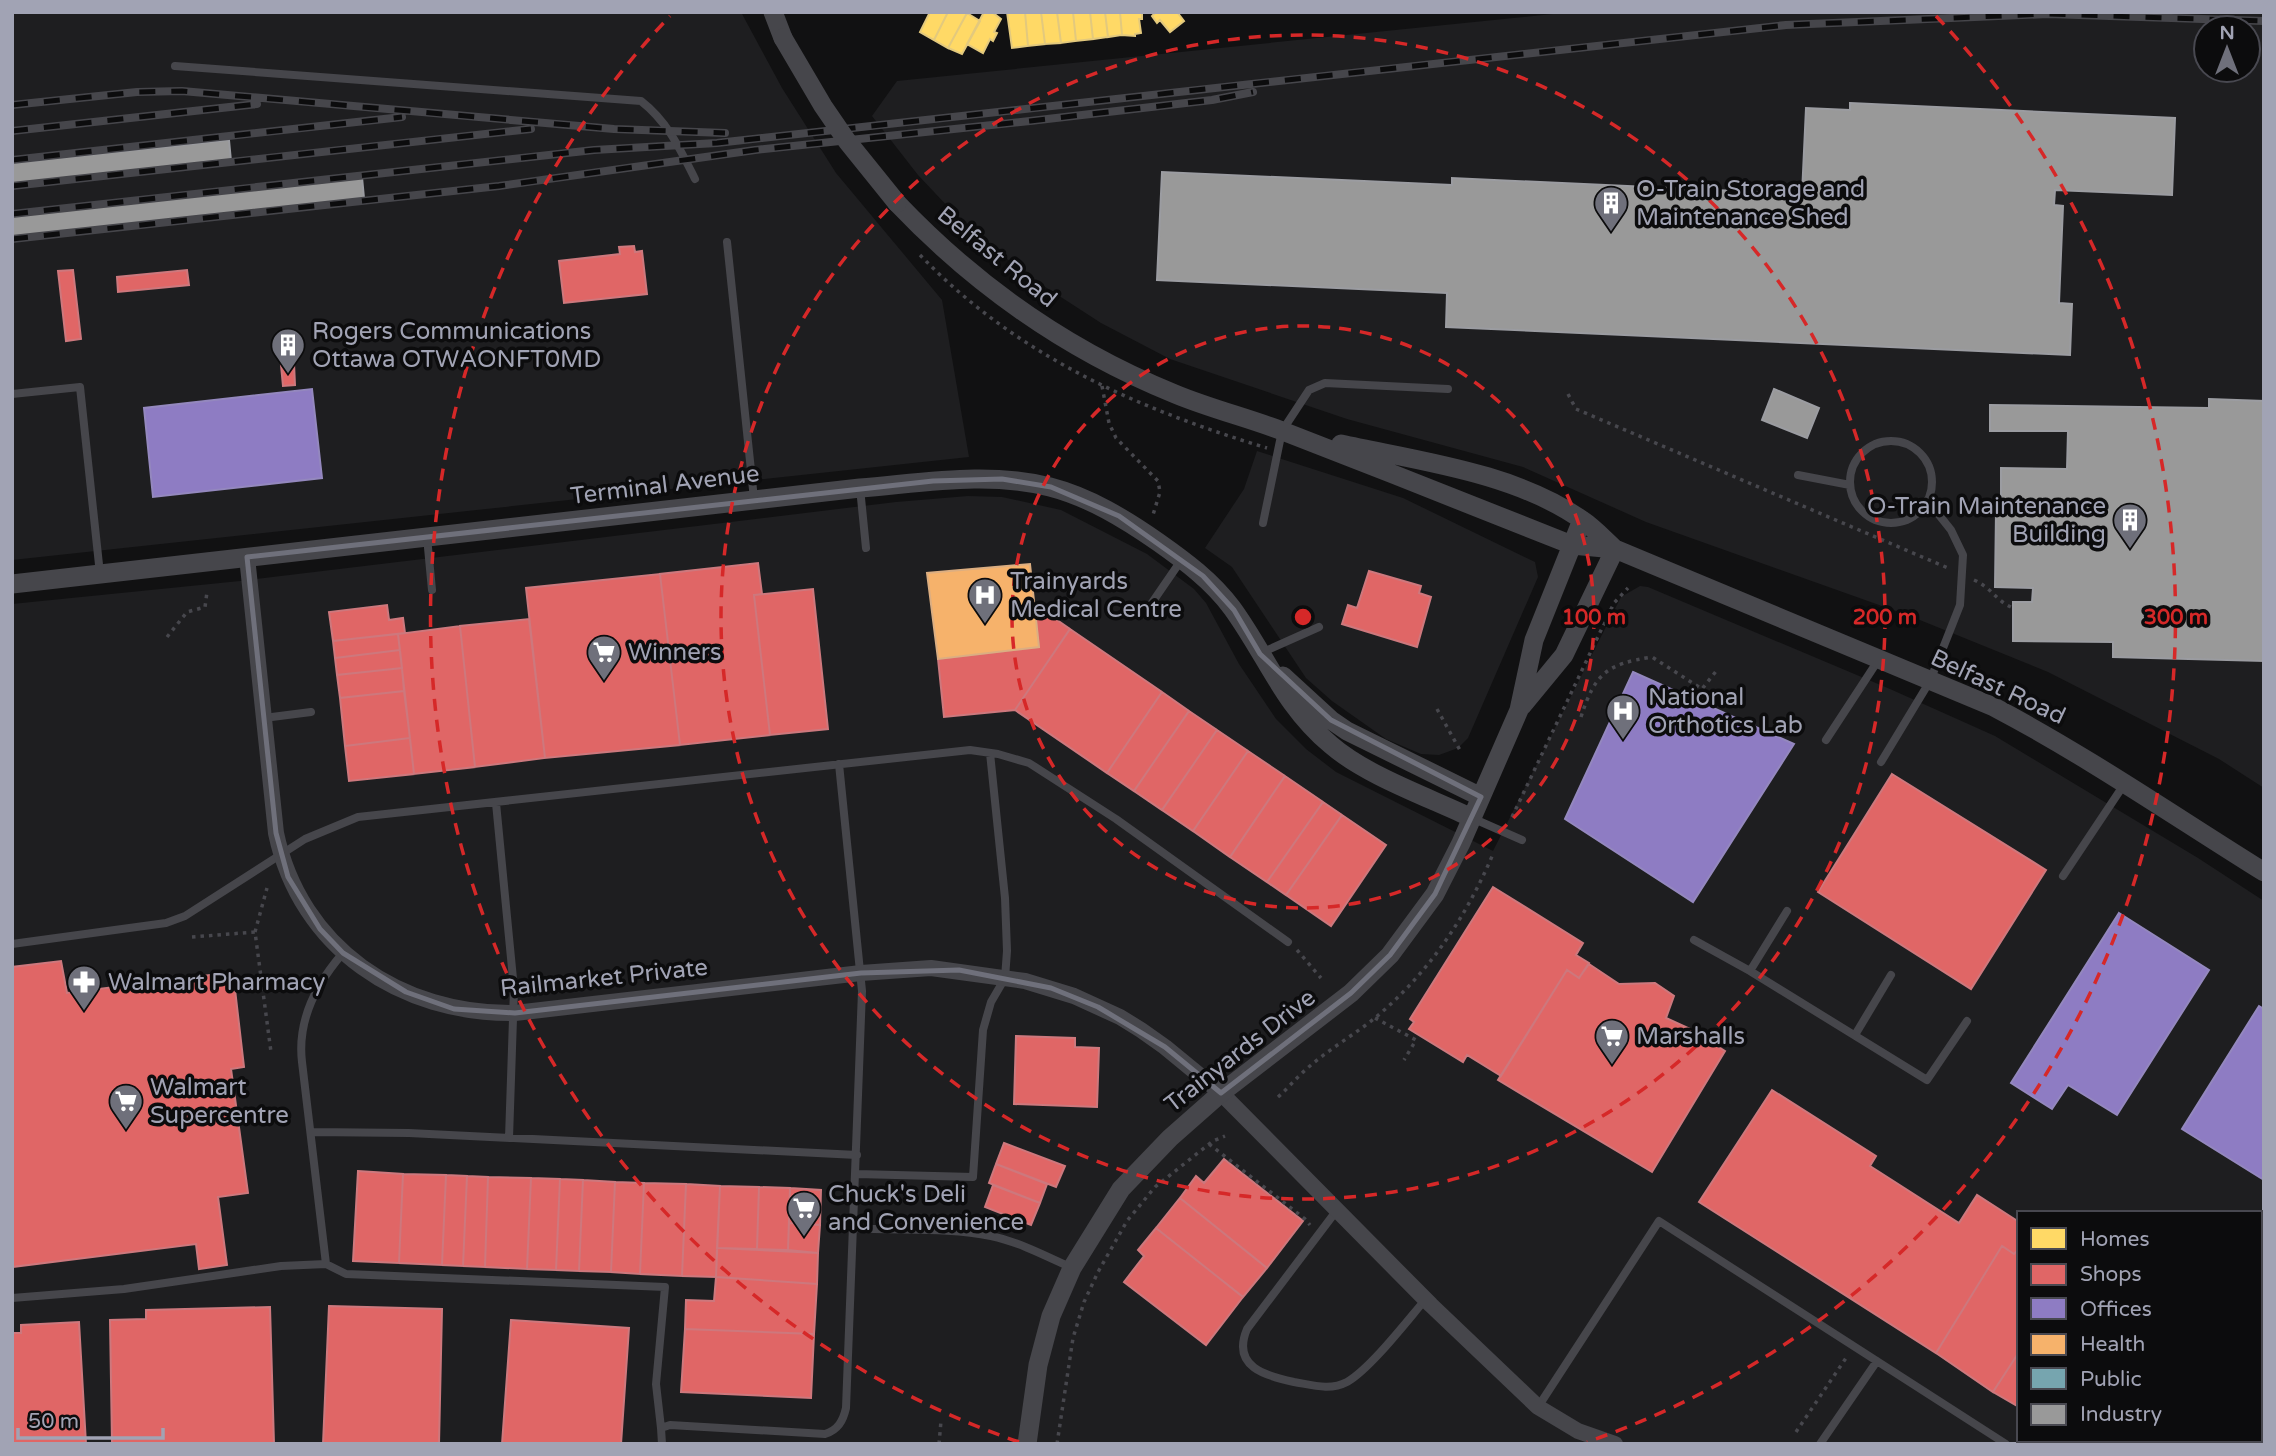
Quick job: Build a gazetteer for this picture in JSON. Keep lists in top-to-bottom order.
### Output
{
  "streets": {
    "street": [
      "Belfast Road",
      "Terminal Avenue",
      "Railmarket Private",
      "Trainyards Drive"
    ]
  },
  "crossings": [
    ["Belfast Road", "Trainyards Drive"],
    ["Terminal Avenue", "Railmarket Private"],
    ["Terminal Avenue", "Trainyards Drive"],
    ["Railmarket Private", "Trainyards Drive"]
  ],
  "places": {
    "building": ["O-Train Storage and Maintenance Shed", "Rogers Communications Ottawa OTWAONFT0MD", "O-Train Maintenance Building"],
    "hospital": ["Trainyards Medical Centre", "National Orthotics Lab"],
    "supermarket": [
      "Winners",
      "Marshalls",
      "Walmart Supercentre",
      "Chuck's Deli and Convenience"
    ],
    "pharmacy": ["Walmart Pharmacy"]
  },
  "legend": [
    "Homes",
    "Shops",
    "Offices",
    "Health",
    "Public",
    "Industry"
  ],
  "scale_bar": "50 m",
  "north": "top",
  "rings": ["100 m", "200 m", "300 m"]
}
